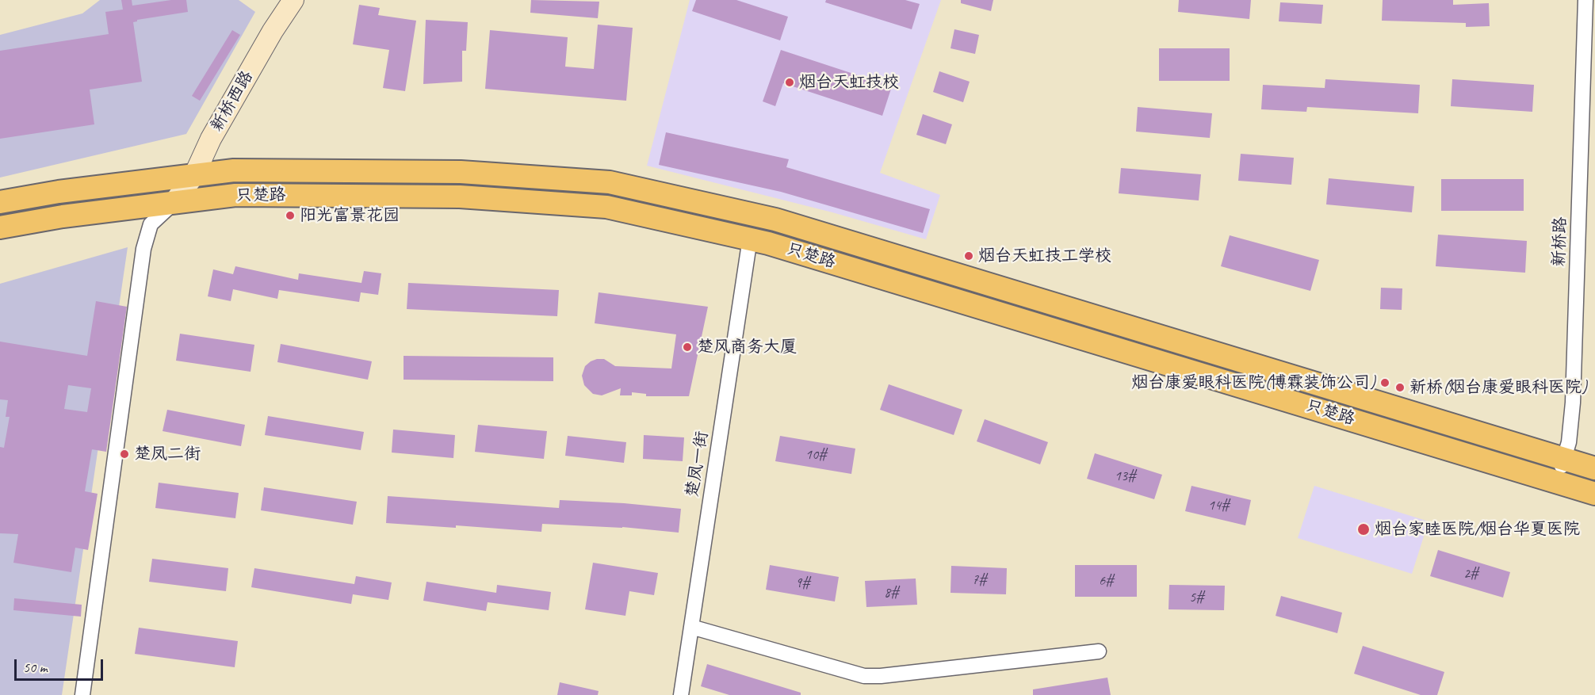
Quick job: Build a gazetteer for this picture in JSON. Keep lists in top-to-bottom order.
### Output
{
  "streets": {
    "main road": ["只楚路"],
    "street": ["新桥西路", "新桥路", "楚凤一街"]
  },
  "crossings": [
    ["新桥西路", "只楚路"],
    ["只楚路", "新桥路"],
    ["只楚路", "楚凤一街"]
  ],
  "places": [
    "烟台天虹技校",
    "阳光富景花园",
    "烟台天虹技工学校",
    "楚风商务大厦",
    "烟台康爱眼科医院(博霖装饰公司)",
    "新桥(烟台康爱眼科医院)",
    "楚凤二街",
    "烟台家睦医院/烟台华夏医院"
  ],
  "house_numbers": [
    "10#",
    "13#",
    "14#",
    "2#",
    "7#",
    "6#",
    "9#",
    "8#",
    "5#"
  ],
  "scale_bar": "50 m"
}
